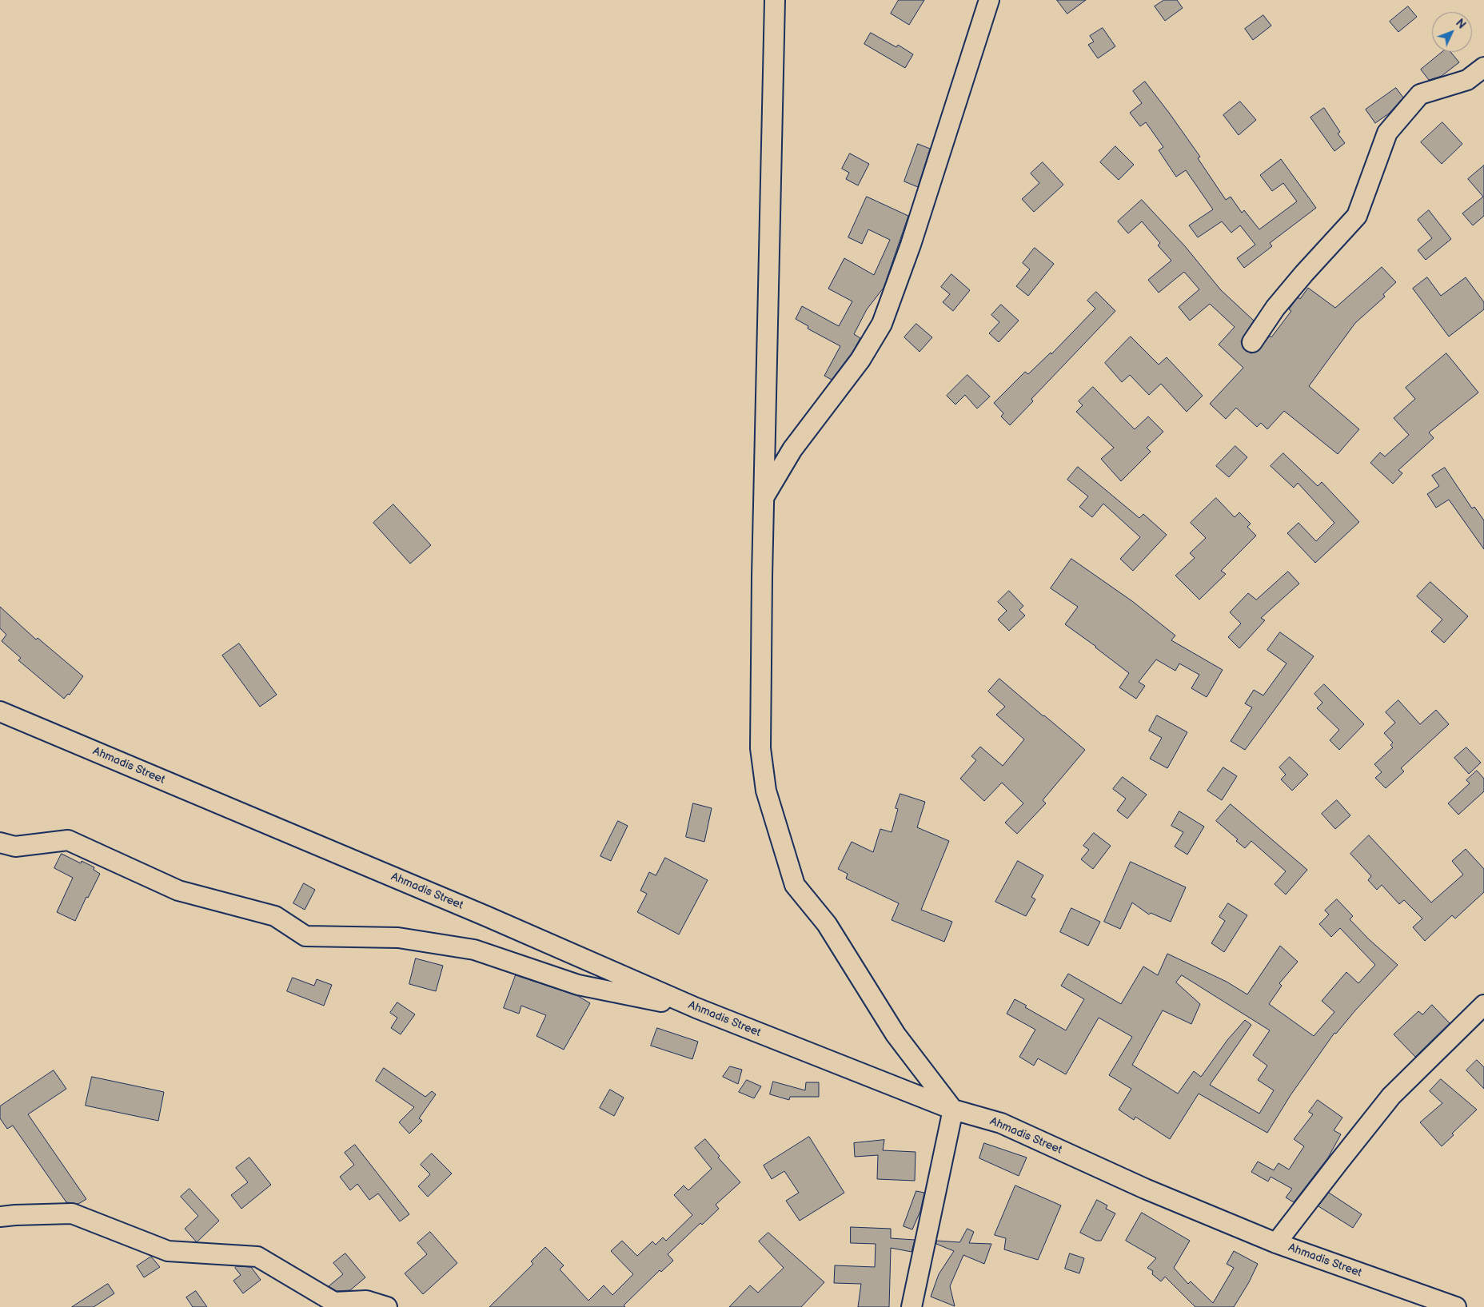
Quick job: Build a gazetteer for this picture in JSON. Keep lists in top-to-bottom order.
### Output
{
  "streets": {
    "street": ["Ahmadis Street"]
  },
  "north": "top right"
}
